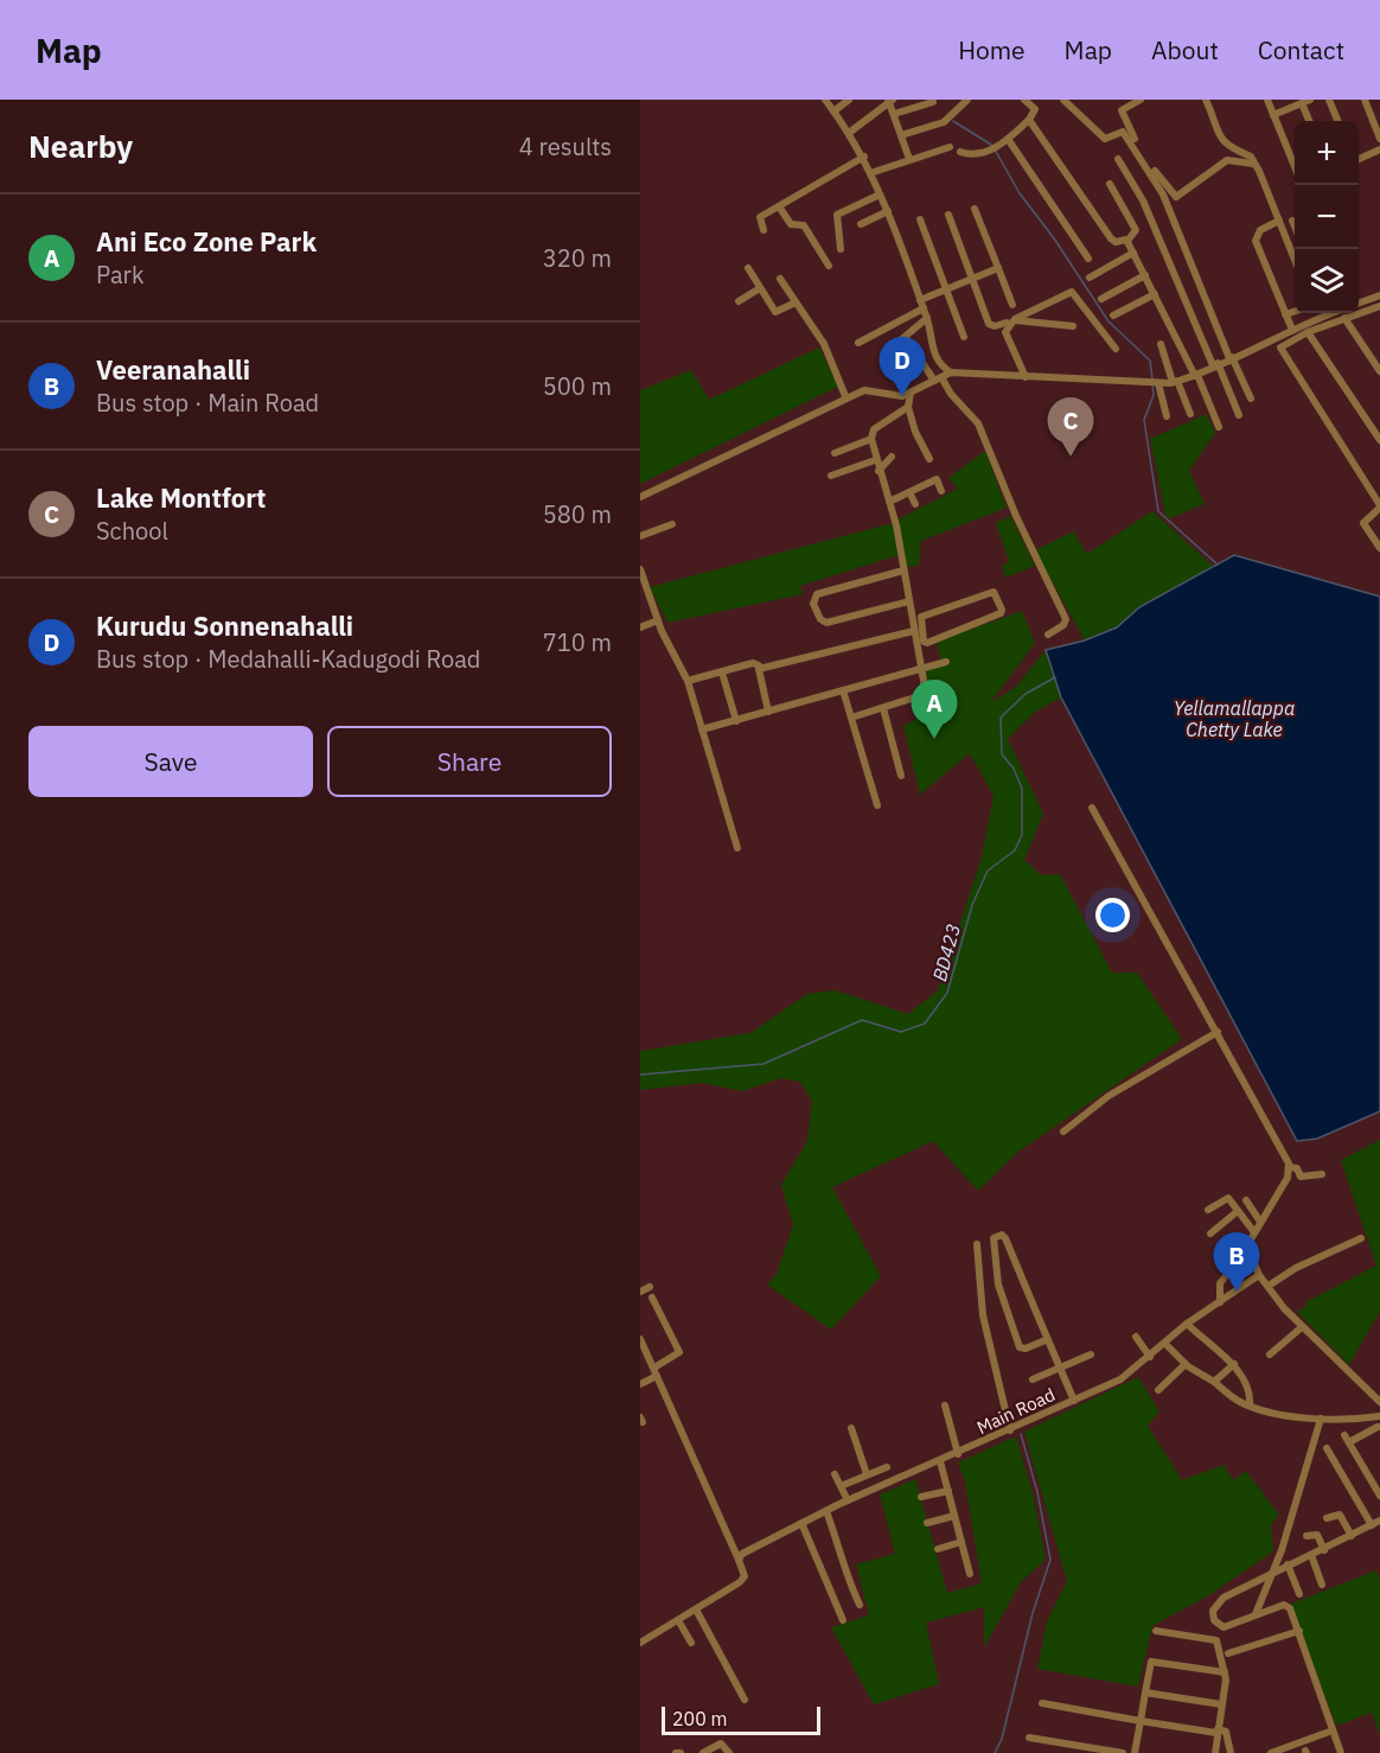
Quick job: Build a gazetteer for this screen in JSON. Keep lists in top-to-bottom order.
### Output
{
  "streets": {
    "street": ["Main Road"]
  },
  "water": ["Yellamallappa Chetty Lake", "BD423"],
  "scale_bar": "200 m",
  "page": {
    "header": "Map",
    "nav": [
      "Home",
      "Map",
      "About",
      "Contact"
    ],
    "heading": ["Nearby", "4 results"],
    "map_buttons": ["+", "−"],
    "list": [
      {
        "mark": "A",
        "name": "Ani Eco Zone Park",
        "note": "Park",
        "value": "320 m"
      },
      {
        "mark": "B",
        "name": "Veeranahalli",
        "note": "Bus stop · Main Road",
        "value": "500 m"
      },
      {
        "mark": "C",
        "name": "Lake Montfort",
        "note": "School",
        "value": "580 m"
      },
      {
        "mark": "D",
        "name": "Kurudu Sonnenahalli",
        "note": "Bus stop · Medahalli-Kadugodi Road",
        "value": "710 m"
      }
    ],
    "pins": [
      "D",
      "C",
      "A",
      "B"
    ],
    "buttons": ["Save", "Share"],
    "scale": "200 m"
  }
}
